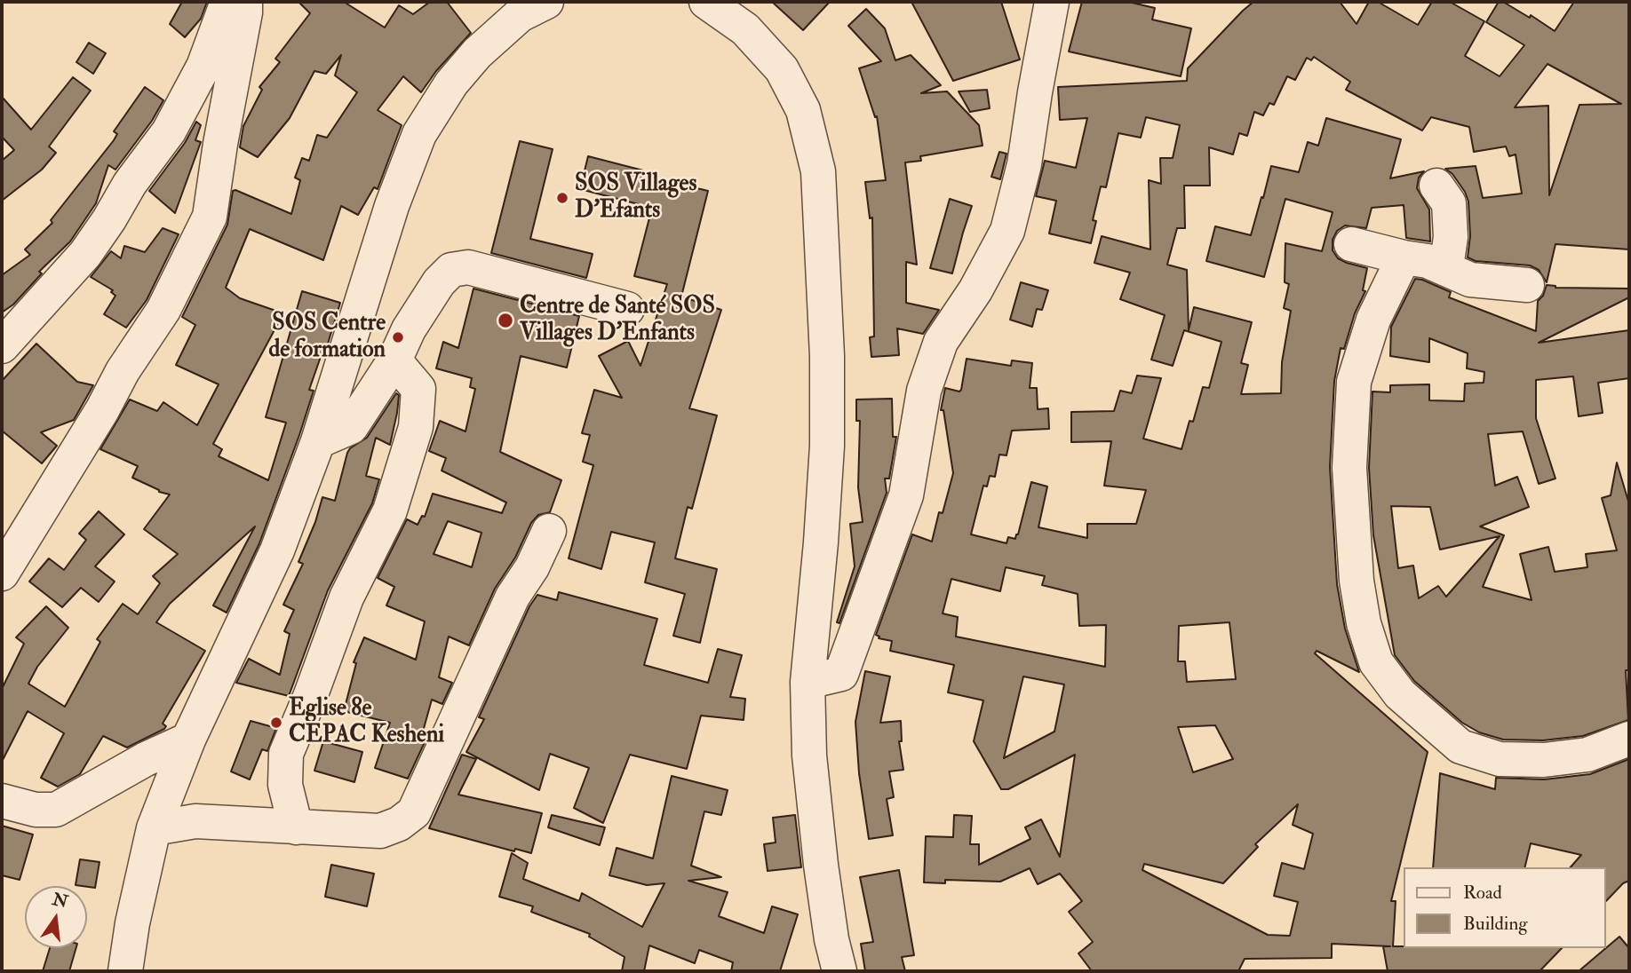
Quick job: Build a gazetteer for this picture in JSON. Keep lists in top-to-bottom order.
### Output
{
  "places": [
    "SOS Villages D’Efants",
    "Centre de Santé SOS Villages D’Enfants",
    "SOS Centre de formation",
    "Eglise 8e CEPAC Kesheni"
  ],
  "legend": ["Road", "Building"],
  "north": "top"
}
